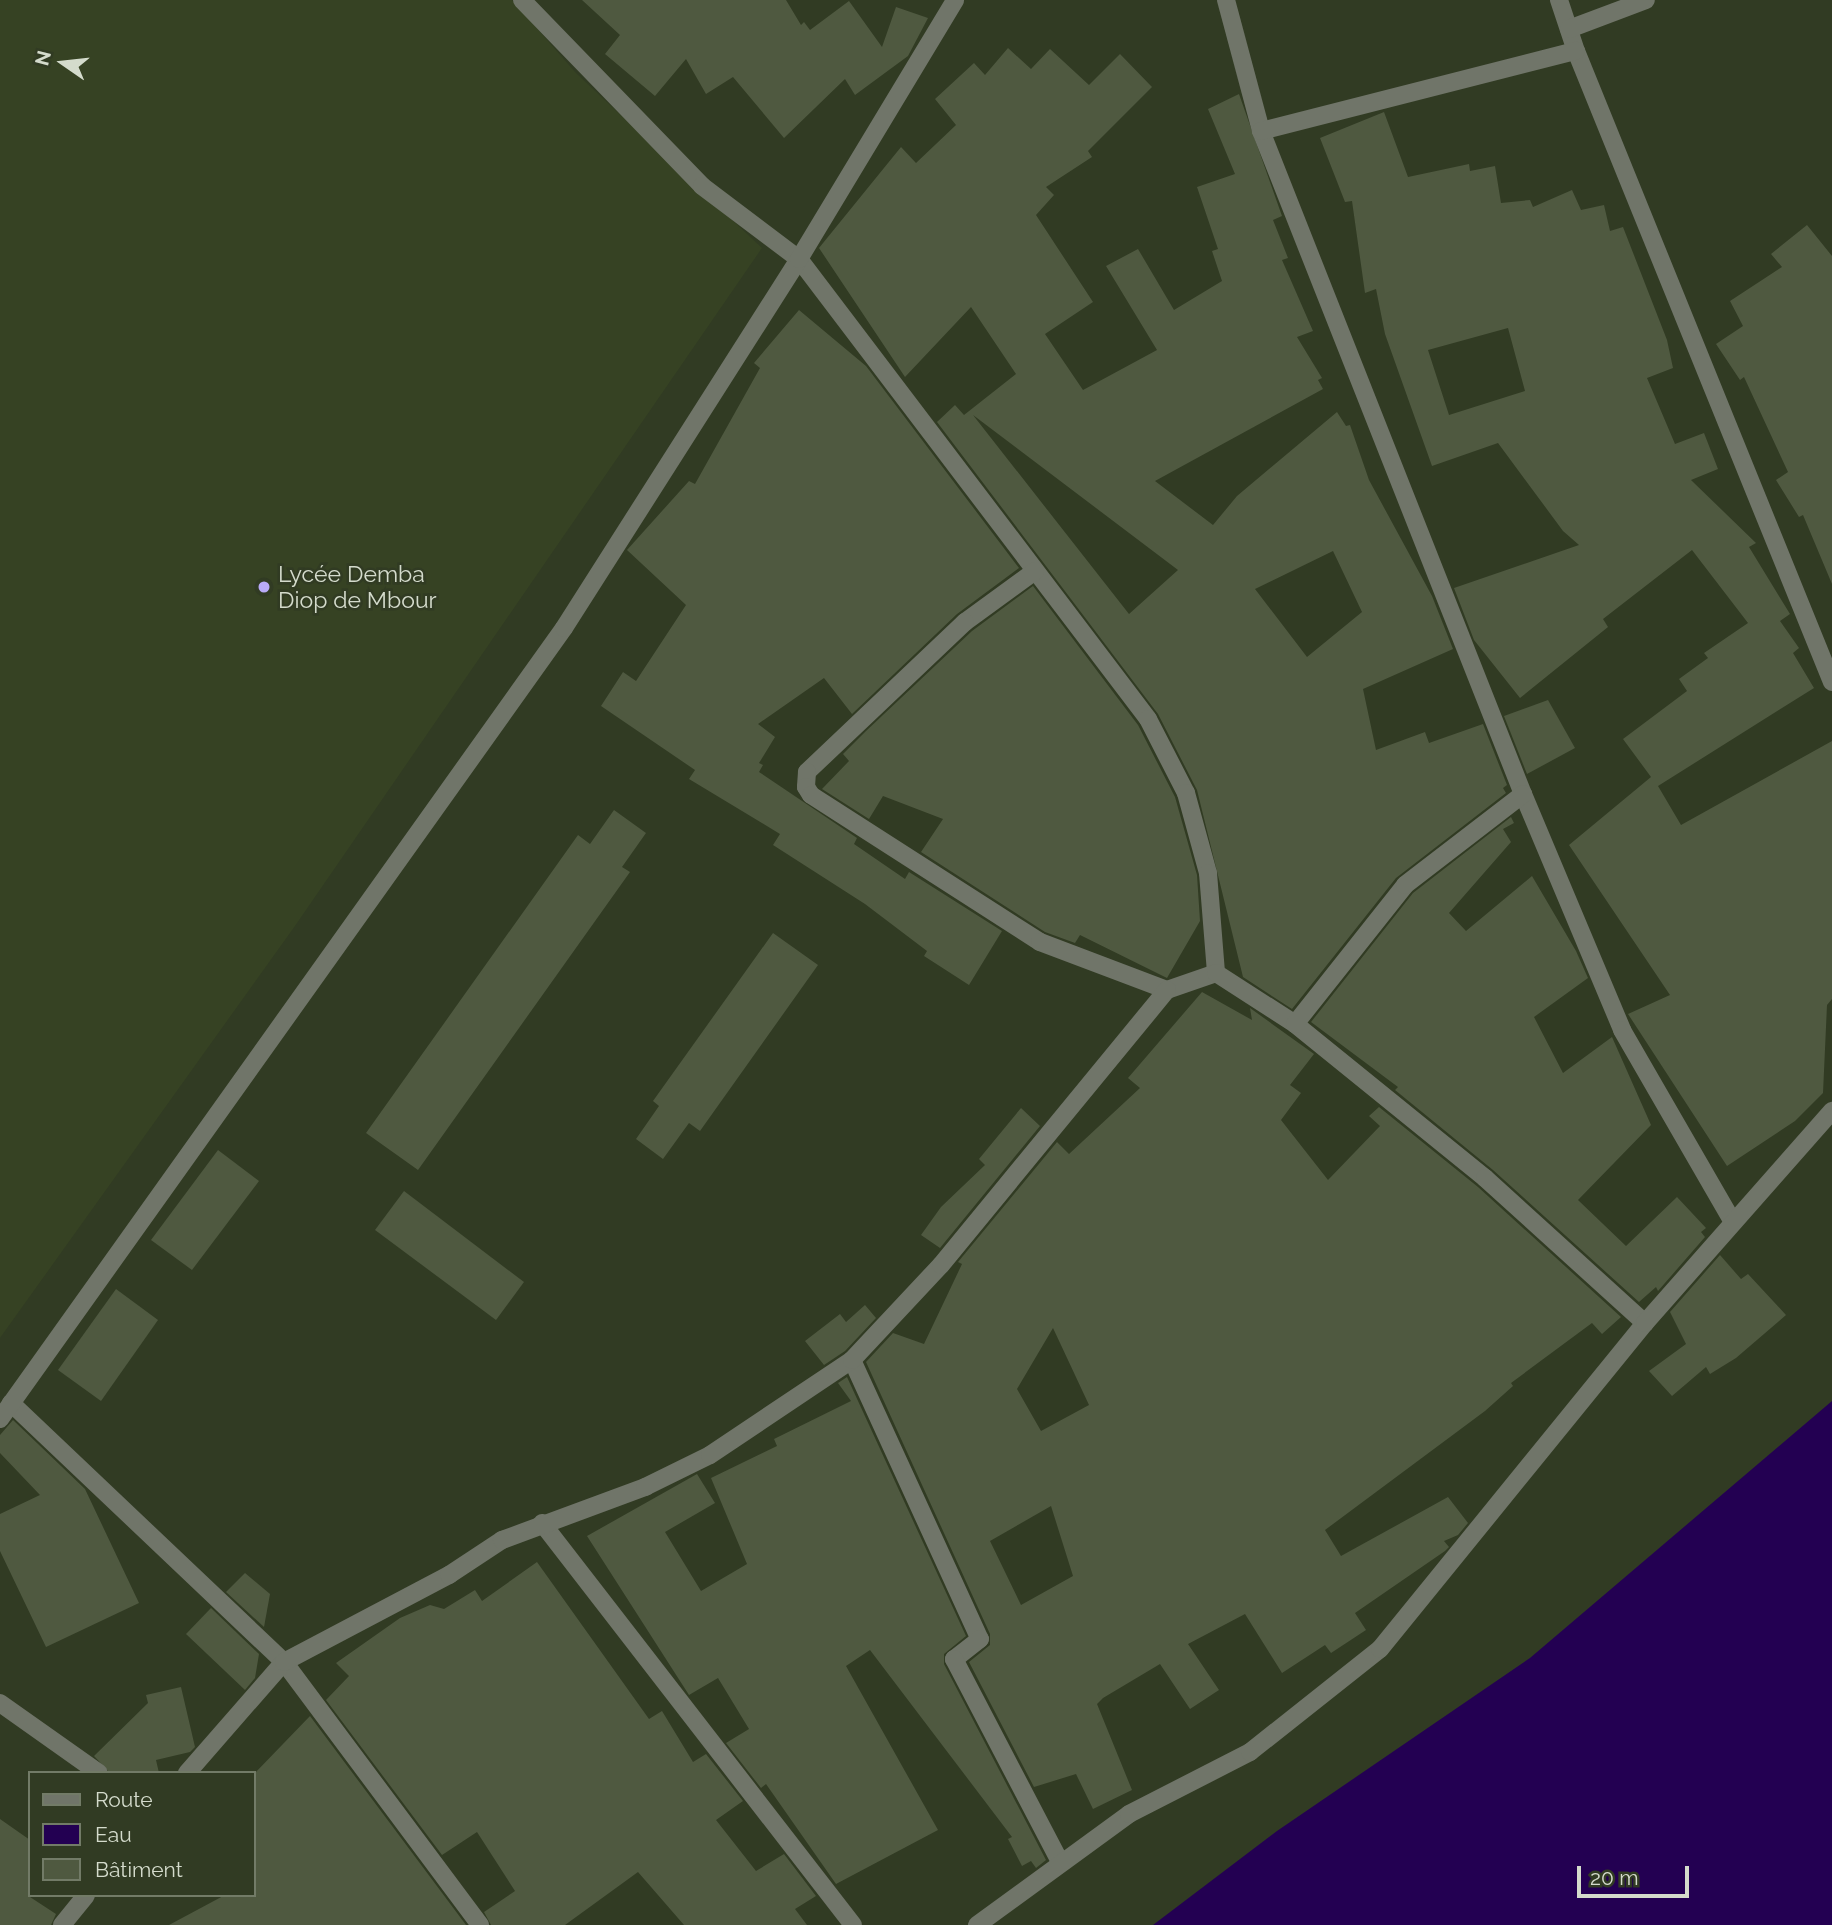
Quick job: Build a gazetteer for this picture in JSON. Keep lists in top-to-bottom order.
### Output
{
  "places": ["Lycée Demba Diop de Mbour"],
  "legend": ["Route", "Eau", "Bâtiment"],
  "scale_bar": "20 m",
  "north": "left"
}
